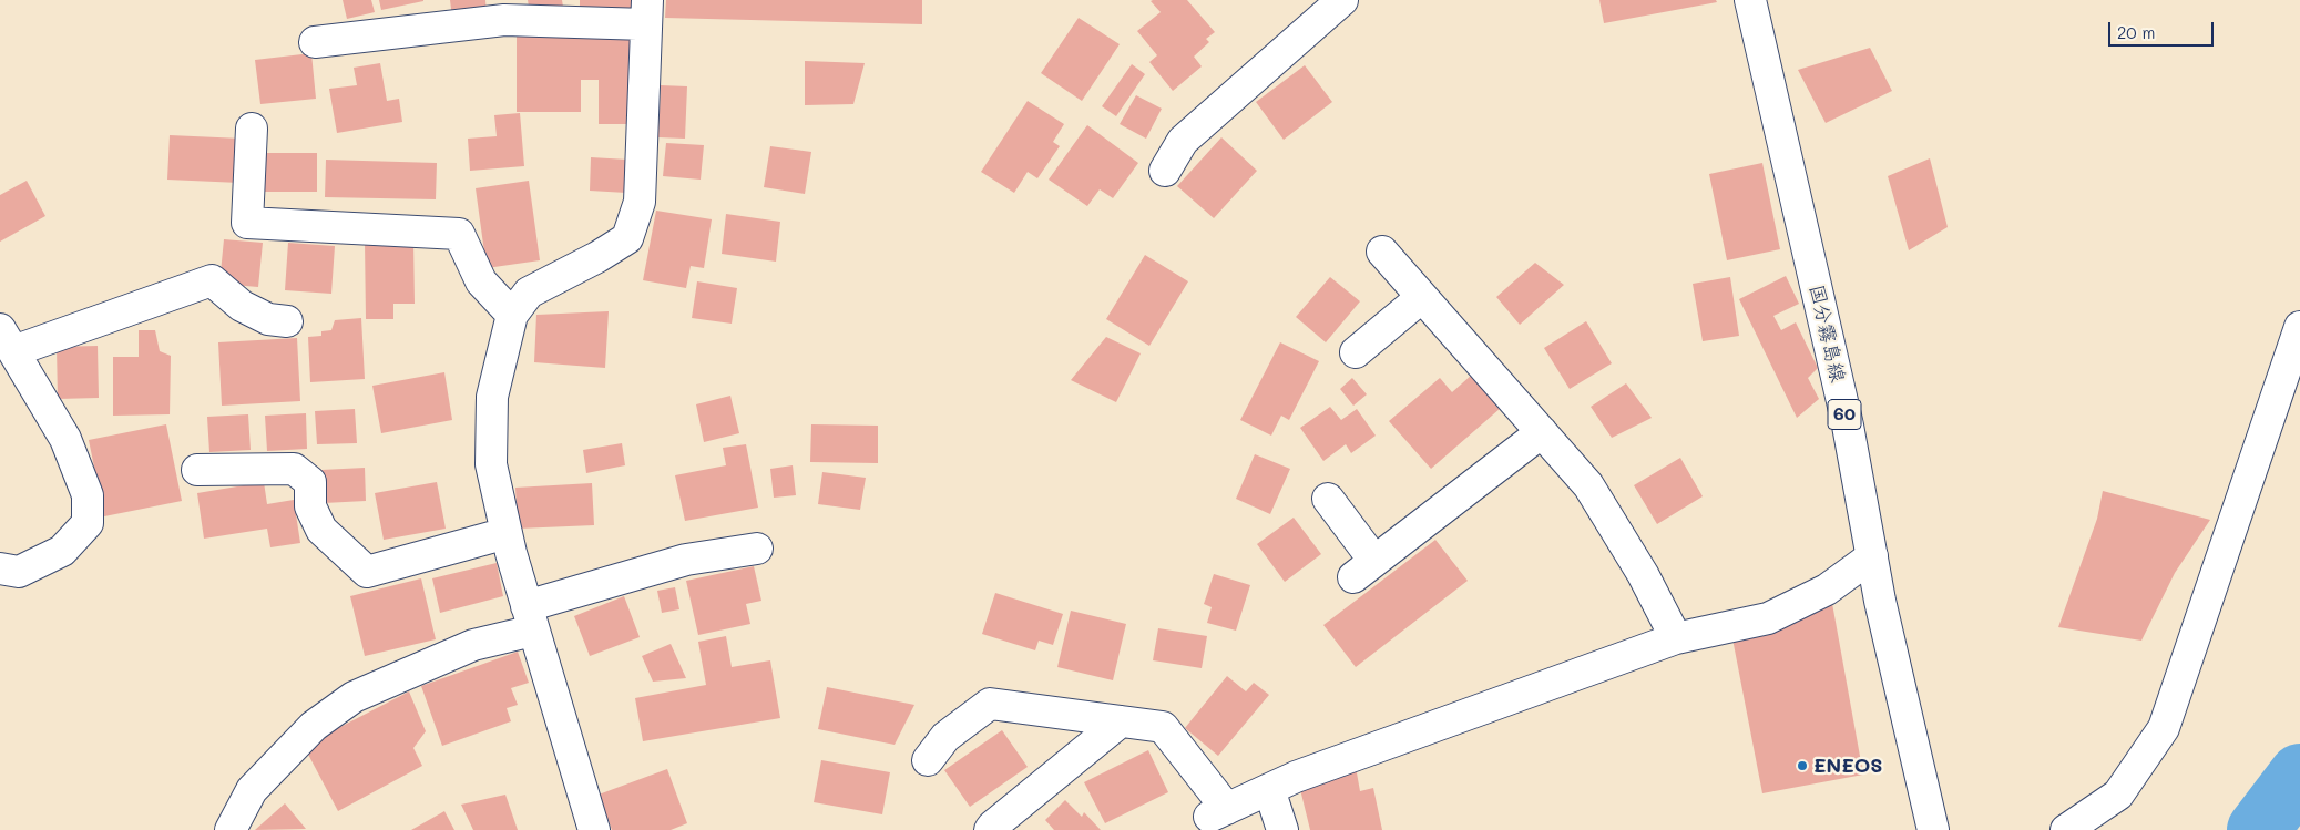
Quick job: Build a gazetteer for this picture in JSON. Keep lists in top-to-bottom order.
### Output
{
  "streets": {
    "street": ["国分霧島線", "60"]
  },
  "places": ["ENEOS"],
  "scale_bar": "20 m"
}
